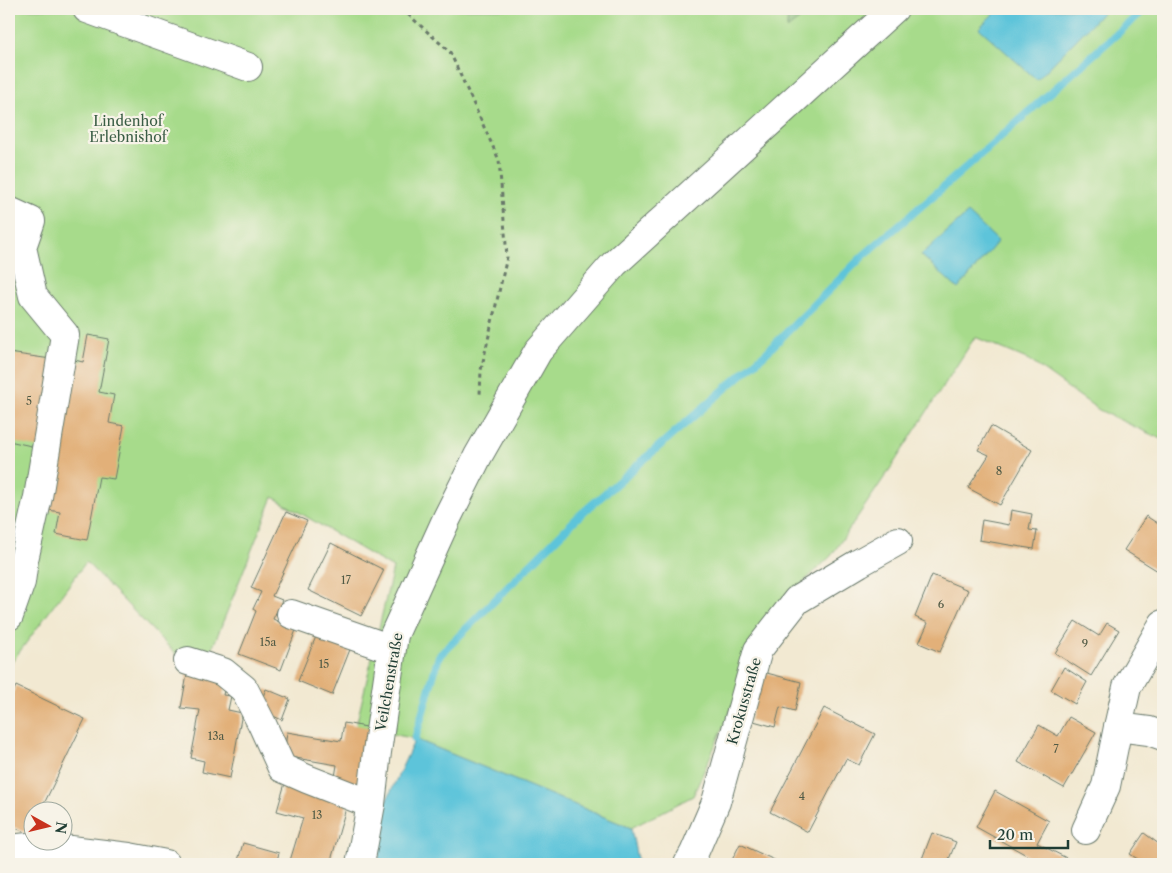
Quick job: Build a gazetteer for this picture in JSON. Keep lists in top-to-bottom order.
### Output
{
  "streets": {
    "street": ["Veilchenstraße", "Krokusstraße"]
  },
  "parks": ["Lindenhof Erlebnishof"],
  "house_numbers": [
    "5",
    "8",
    "17",
    "6",
    "15a",
    "9",
    "15",
    "13a",
    "7",
    "4",
    "13"
  ],
  "scale_bar": "20 m",
  "north": "right"
}
